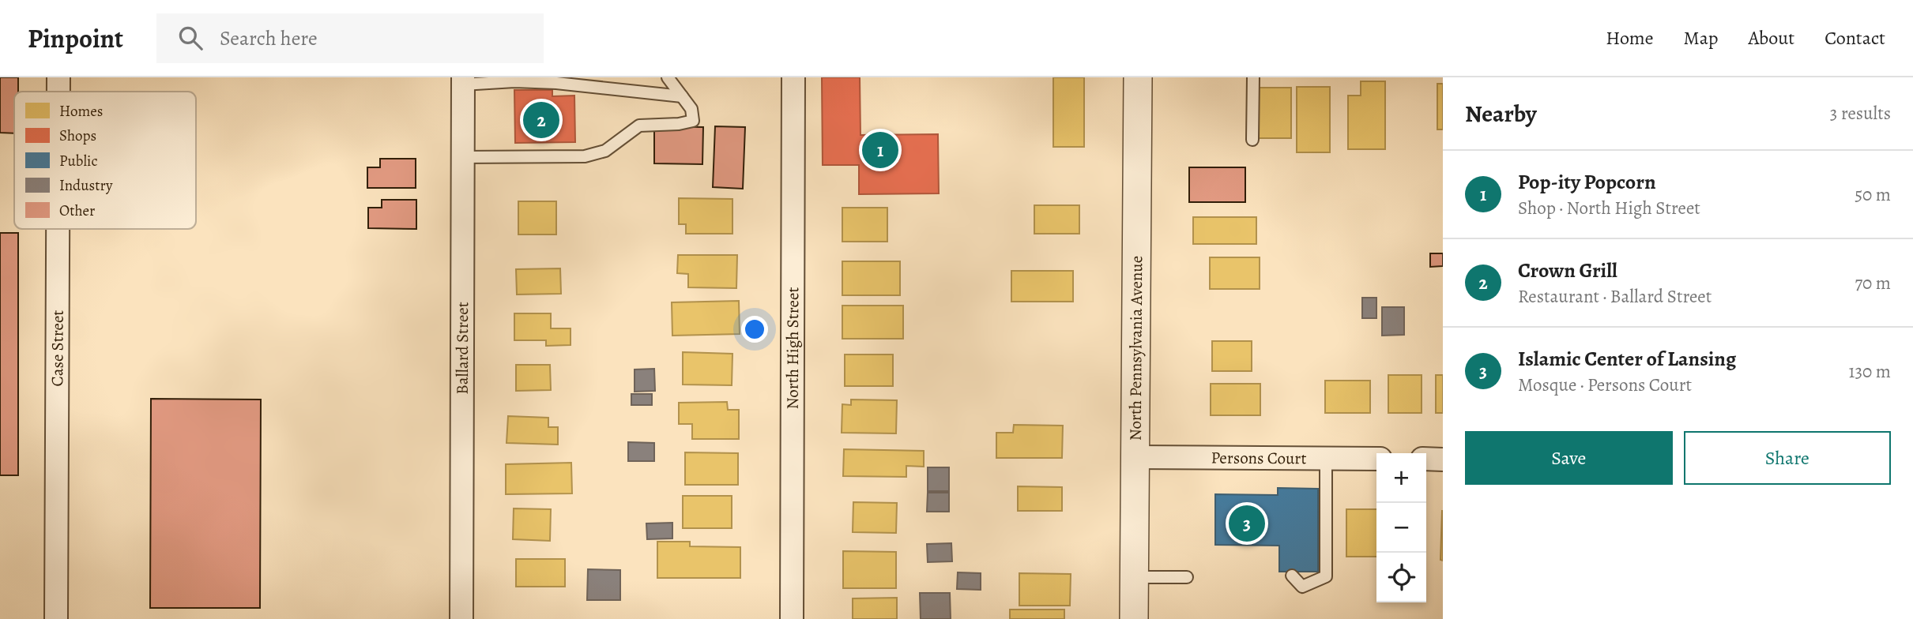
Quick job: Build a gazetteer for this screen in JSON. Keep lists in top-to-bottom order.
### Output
{
  "streets": {
    "street": [
      "Case Street",
      "Ballard Street",
      "North High Street",
      "North Pennsylvania Avenue",
      "Persons Court"
    ]
  },
  "crossings": [
    ["North Pennsylvania Avenue", "Persons Court"]
  ],
  "legend": [
    "Homes",
    "Shops",
    "Public",
    "Industry",
    "Other"
  ],
  "page": {
    "header": "Pinpoint",
    "search": "Search here",
    "nav": [
      "Home",
      "Map",
      "About",
      "Contact"
    ],
    "heading": ["Nearby", "3 results"],
    "pins": ["2", "1", "3"],
    "list": [
      {
        "mark": "1",
        "name": "Pop-ity Popcorn",
        "note": "Shop · North High Street",
        "value": "50 m"
      },
      {
        "mark": "2",
        "name": "Crown Grill",
        "note": "Restaurant · Ballard Street",
        "value": "70 m"
      },
      {
        "mark": "3",
        "name": "Islamic Center of Lansing",
        "note": "Mosque · Persons Court",
        "value": "130 m"
      }
    ],
    "buttons": ["Save", "Share"],
    "map_buttons": ["+", "−"]
  }
}
